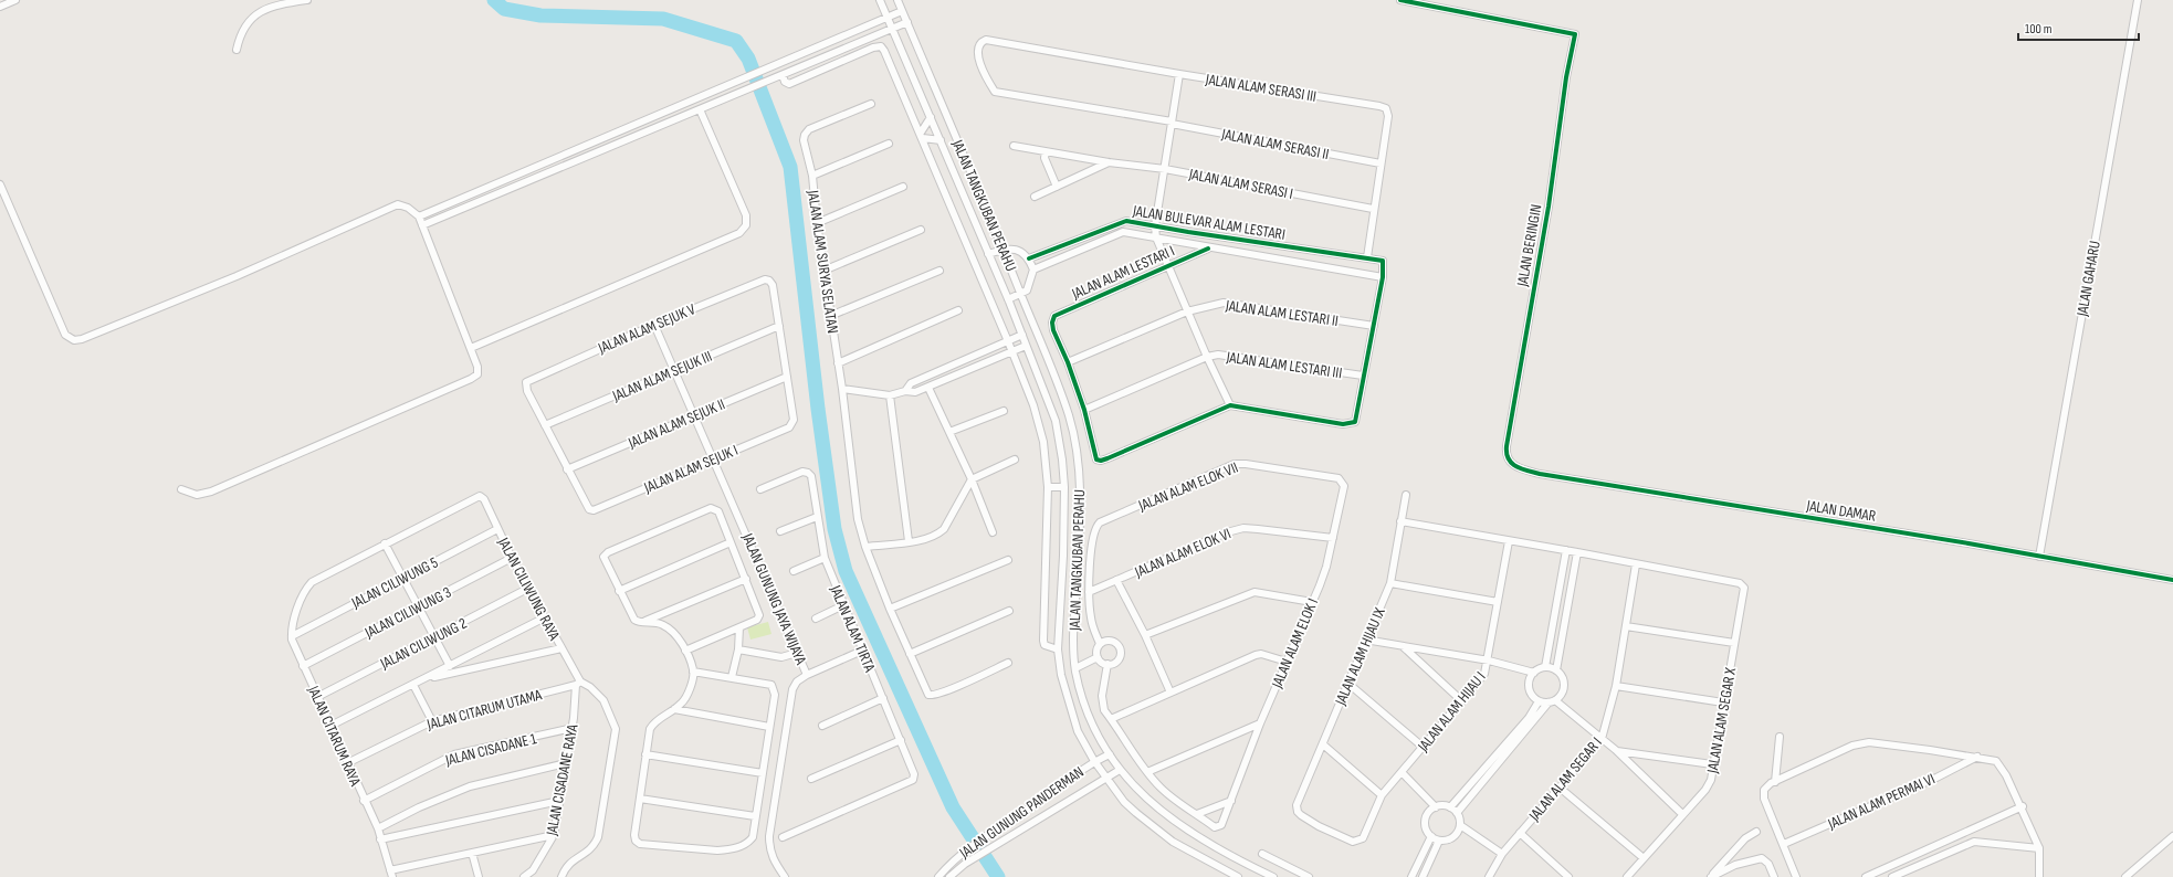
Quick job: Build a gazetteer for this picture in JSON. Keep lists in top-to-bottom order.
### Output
{
  "streets": {
    "street": [
      "JALAN ALAM SERASI III",
      "JALAN ALAM SERASI II",
      "JALAN ALAM SERASI I",
      "JALAN TANGKUBAN PERAHU",
      "JALAN BULEVAR ALAM LESTARI",
      "JALAN BERINGIN",
      "JALAN ALAM SURYA SELATAN",
      "JALAN ALAM LESTARI I",
      "JALAN GAHARU",
      "JALAN ALAM LESTARI II",
      "JALAN ALAM SEJUK V",
      "JALAN ALAM LESTARI III",
      "JALAN ALAM SEJUK III",
      "JALAN ALAM SEJUK II",
      "JALAN ALAM SEJUK I",
      "JALAN ALAM ELOK VII",
      "JALAN DAMAR",
      "JALAN ALAM ELOK VI",
      "JALAN CILIWUNG 5",
      "JALAN CILIWUNG RAYA",
      "JALAN GUNUNG JAYA WIJAYA",
      "JALAN CILIWUNG 3",
      "JALAN ALAM TIRTA",
      "JALAN CILIWUNG 2",
      "JALAN ALAM ELOK I",
      "JALAN ALAM HIJAU IX",
      "JALAN CITARUM UTAMA",
      "JALAN ALAM HIJAU I",
      "JALAN ALAM SEGAR X",
      "JALAN CITARUM RAYA",
      "JALAN CISADANE 1",
      "JALAN ALAM SEGAR I",
      "JALAN CISADANE RAYA",
      "JALAN ALAM PERMAI VI",
      "JALAN GUNUNG PANDERMAN"
    ]
  },
  "crossings": [
    ["JALAN ALAM SERASI III", "JALAN ALAM SERASI II"],
    ["JALAN ALAM SERASI III", "JALAN ALAM SERASI I"],
    ["JALAN ALAM SERASI III", "JALAN BULEVAR ALAM LESTARI"],
    ["JALAN TANGKUBAN PERAHU", "JALAN GUNUNG PANDERMAN"],
    ["JALAN BULEVAR ALAM LESTARI", "JALAN ALAM LESTARI I"],
    ["JALAN BERINGIN", "JALAN DAMAR"],
    ["JALAN ALAM LESTARI I", "JALAN ALAM LESTARI II"],
    ["JALAN GAHARU", "JALAN DAMAR"],
    ["JALAN ALAM SEJUK V", "JALAN ALAM SEJUK III"],
    ["JALAN ALAM SEJUK V", "JALAN GUNUNG JAYA WIJAYA"],
    ["JALAN ALAM SEJUK III", "JALAN GUNUNG JAYA WIJAYA"],
    ["JALAN ALAM SEJUK II", "JALAN ALAM SEJUK I"],
    ["JALAN ALAM SEJUK II", "JALAN GUNUNG JAYA WIJAYA"],
    ["JALAN ALAM SEJUK I", "JALAN GUNUNG JAYA WIJAYA"],
    ["JALAN ALAM ELOK VII", "JALAN ALAM ELOK VI"],
    ["JALAN ALAM ELOK VII", "JALAN ALAM ELOK I"],
    ["JALAN ALAM ELOK VI", "JALAN ALAM ELOK I"],
    ["JALAN CILIWUNG 5", "JALAN CILIWUNG RAYA"],
    ["JALAN CILIWUNG 5", "JALAN CITARUM RAYA"],
    ["JALAN CILIWUNG RAYA", "JALAN CILIWUNG 3"],
    ["JALAN CILIWUNG RAYA", "JALAN CILIWUNG 2"],
    ["JALAN CILIWUNG RAYA", "JALAN CITARUM UTAMA"],
    ["JALAN CILIWUNG RAYA", "JALAN CISADANE RAYA"],
    ["JALAN CILIWUNG 3", "JALAN CITARUM RAYA"],
    ["JALAN CILIWUNG 2", "JALAN CITARUM RAYA"],
    ["JALAN ALAM HIJAU IX", "JALAN ALAM HIJAU I"],
    ["JALAN CITARUM UTAMA", "JALAN CITARUM RAYA"],
    ["JALAN CITARUM UTAMA", "JALAN CISADANE RAYA"],
    ["JALAN ALAM SEGAR X", "JALAN ALAM SEGAR I"],
    ["JALAN CITARUM RAYA", "JALAN CISADANE 1"],
    ["JALAN CISADANE 1", "JALAN CISADANE RAYA"]
  ],
  "scale_bar": "100 m"
}
